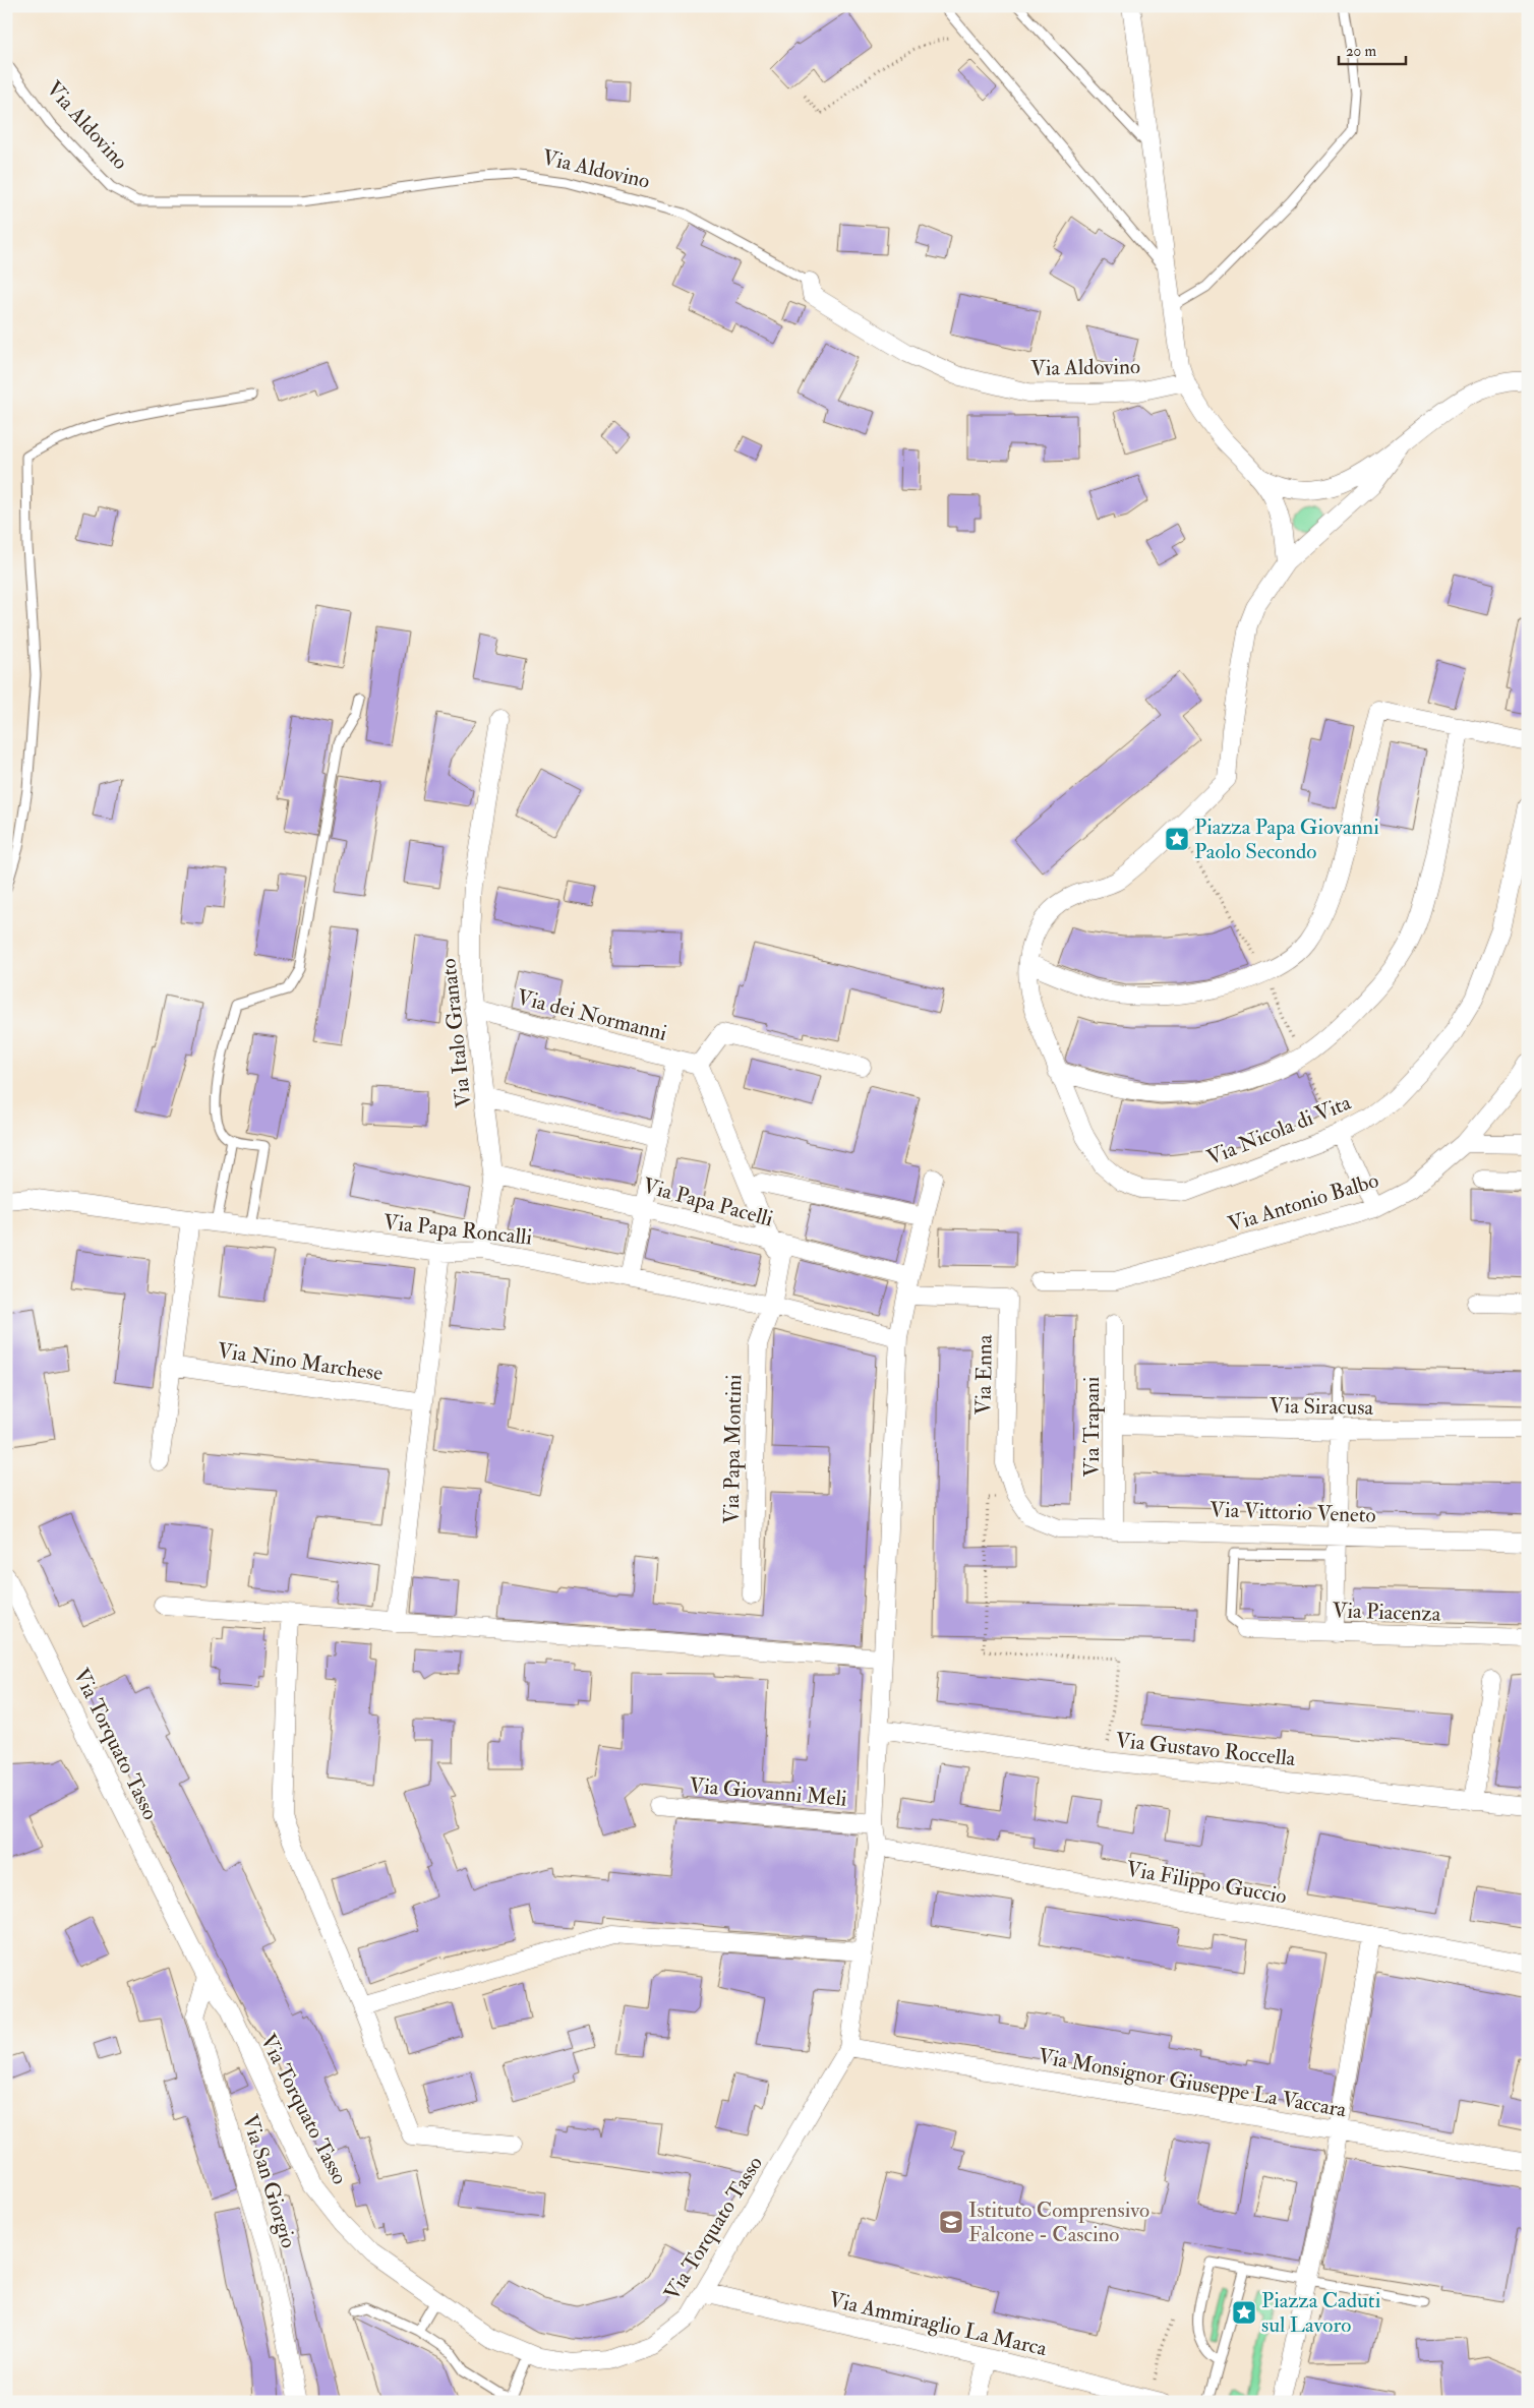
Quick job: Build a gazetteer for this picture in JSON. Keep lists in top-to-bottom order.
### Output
{
  "streets": {
    "street": [
      "Via Aldovino",
      "Via dei Normanni",
      "Via Italo Granato",
      "Via Nicola di Vita",
      "Via Papa Pacelli",
      "Via Antonio Balbo",
      "Via Papa Roncalli",
      "Via Nino Marchese",
      "Via Enna",
      "Via Siracusa",
      "Via Trapani",
      "Via Papa Montini",
      "Via Vittorio Veneto",
      "Via Piacenza",
      "Via Torquato Tasso",
      "Via Gustavo Roccella",
      "Via Giovanni Meli",
      "Via Filippo Guccio",
      "Via Monsignor Giuseppe La Vaccara",
      "Via San Giorgio",
      "Via Ammiraglio La Marca"
    ]
  },
  "crossings": [
    ["Via dei Normanni", "Via Italo Granato"],
    ["Via dei Normanni", "Via Papa Montini"],
    ["Via Italo Granato", "Via Papa Pacelli"],
    ["Via Italo Granato", "Via Papa Roncalli"],
    ["Via Papa Pacelli", "Via Papa Montini"],
    ["Via Papa Pacelli", "Via Torquato Tasso"],
    ["Via Papa Roncalli", "Via Papa Montini"],
    ["Via Papa Roncalli", "Via Torquato Tasso"],
    ["Via Enna", "Via Vittorio Veneto"],
    ["Via Enna", "Via Torquato Tasso"],
    ["Via Siracusa", "Via Trapani"],
    ["Via Trapani", "Via Vittorio Veneto"],
    ["Via Torquato Tasso", "Via Gustavo Roccella"],
    ["Via Torquato Tasso", "Via Giovanni Meli"],
    ["Via Torquato Tasso", "Via Filippo Guccio"],
    ["Via Torquato Tasso", "Via Monsignor Giuseppe La Vaccara"],
    ["Via Torquato Tasso", "Via San Giorgio"],
    ["Via Torquato Tasso", "Via Ammiraglio La Marca"]
  ],
  "places": {
    "place": ["Piazza Papa Giovanni Paolo Secondo", "Piazza Caduti sul Lavoro"],
    "school or university": ["Istituto Comprensivo Falcone - Cascino"]
  },
  "scale_bar": "20 m"
}
